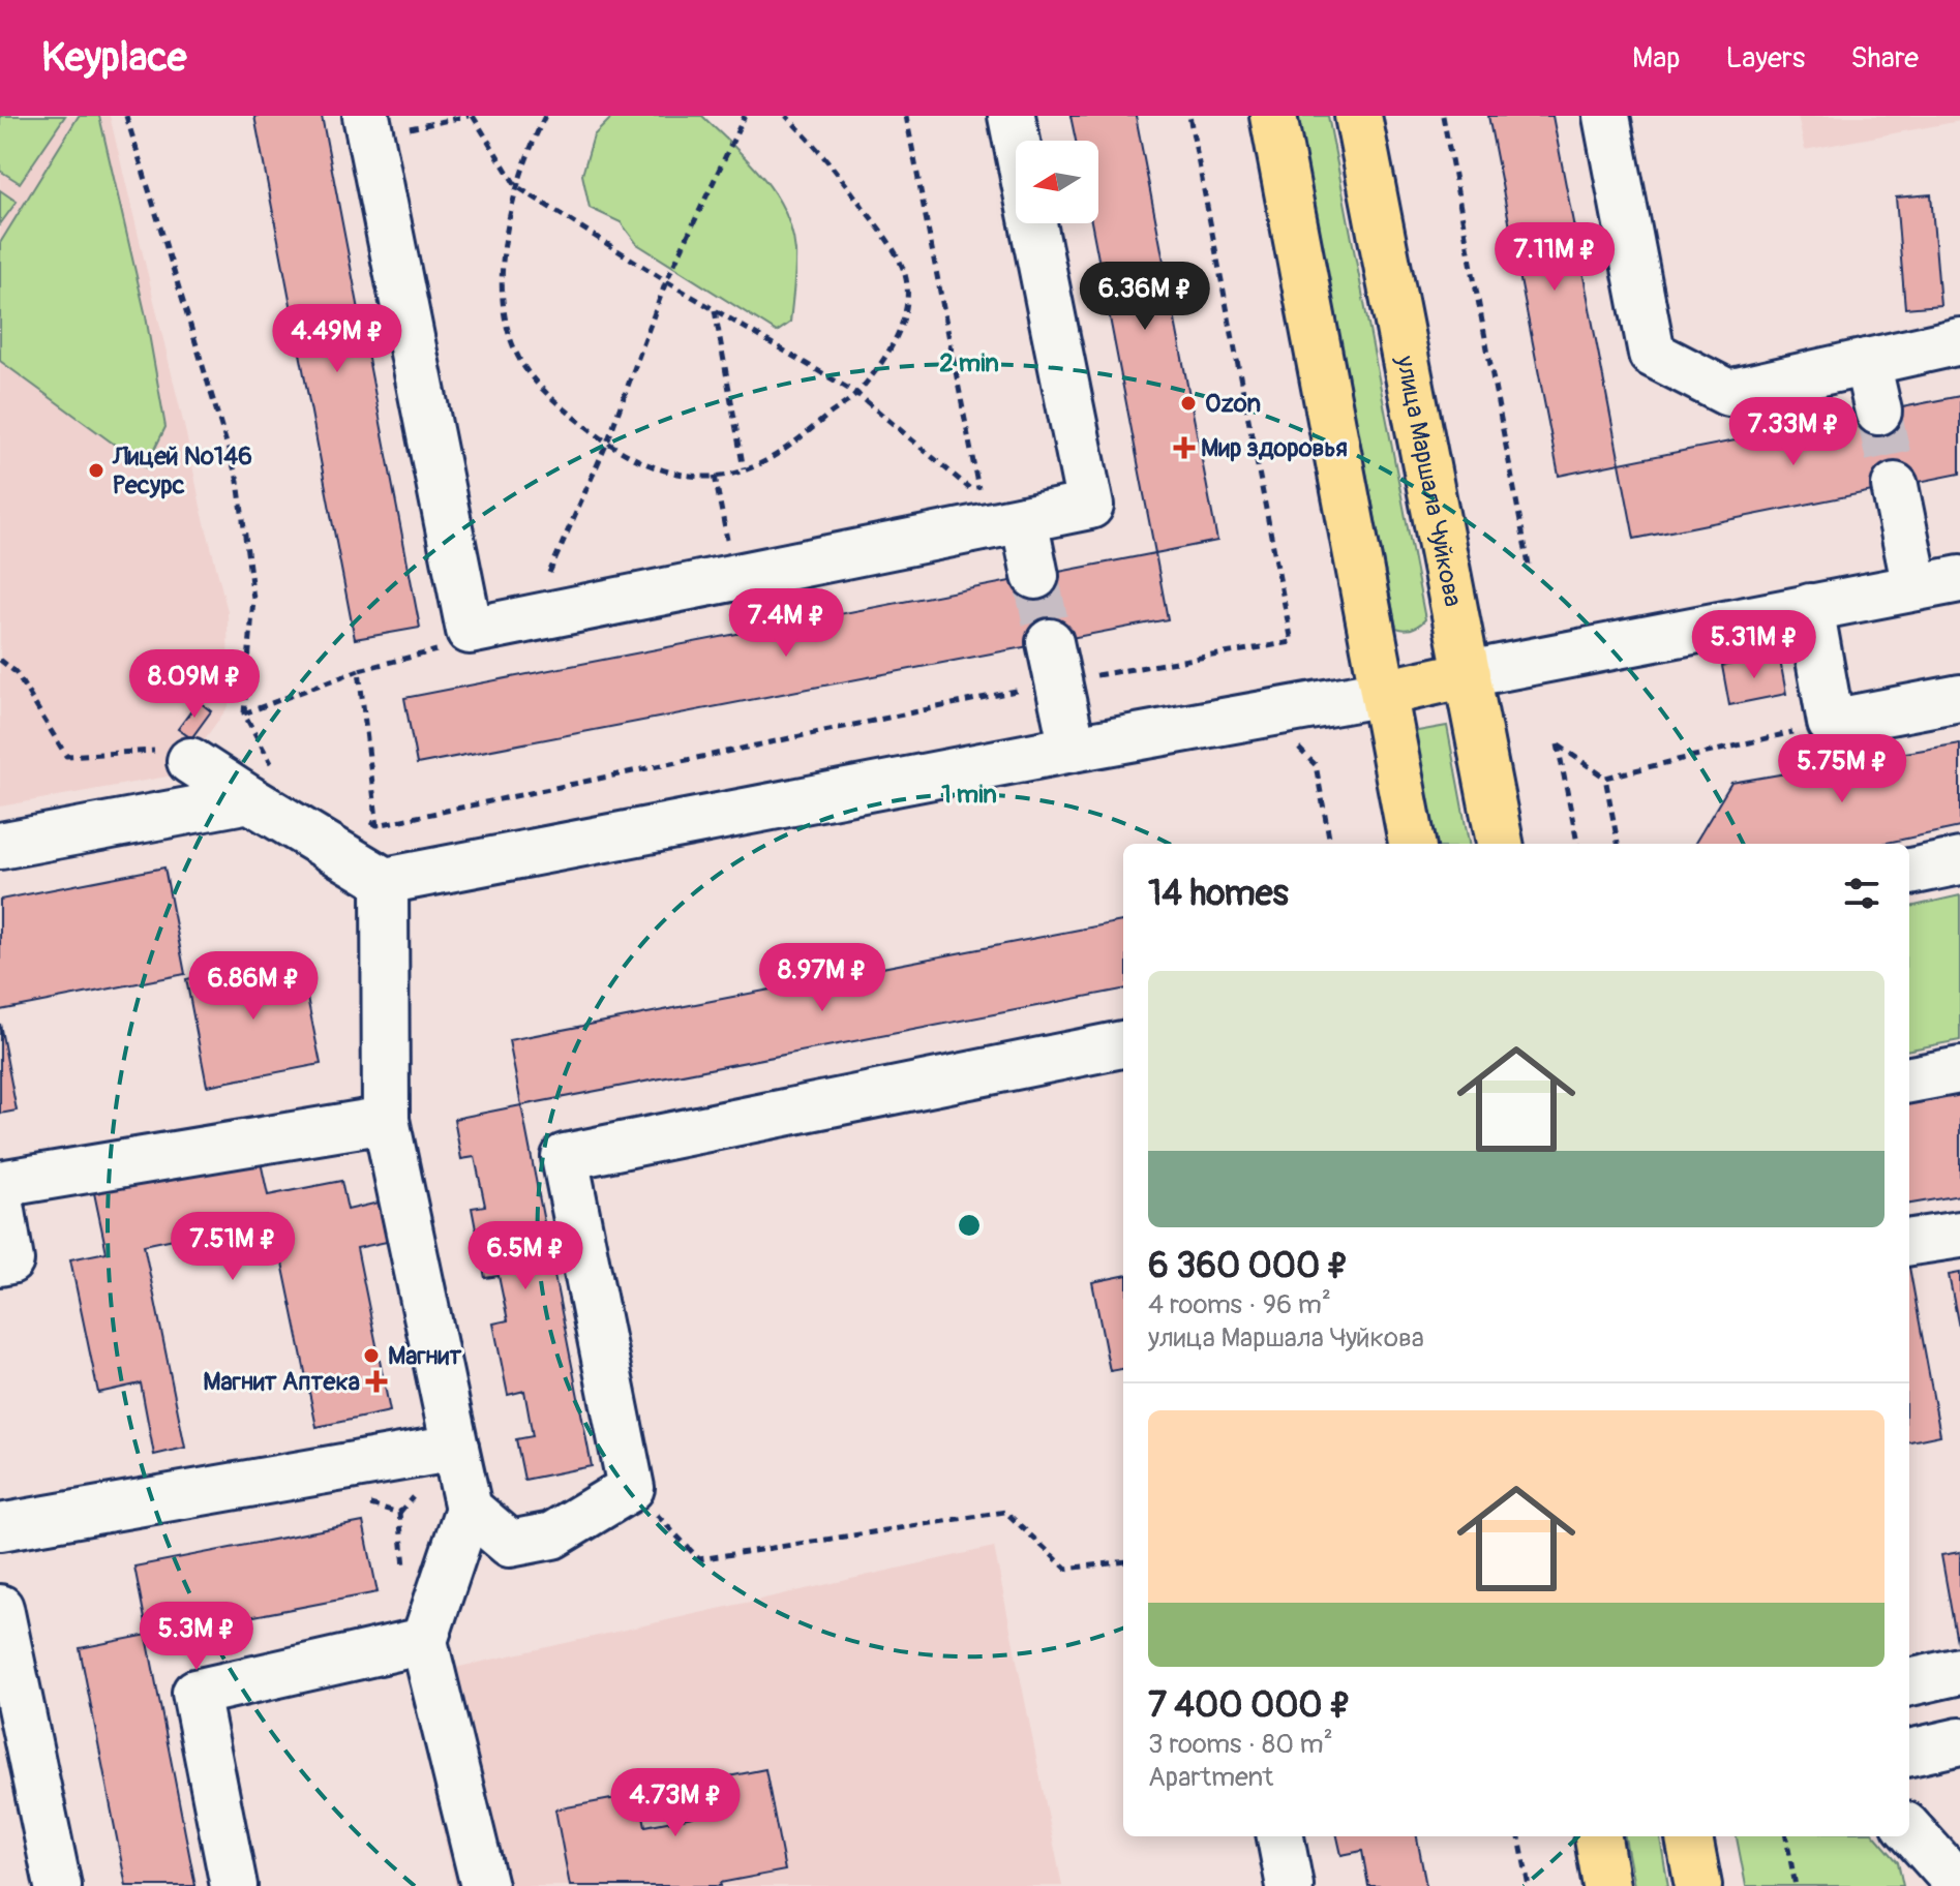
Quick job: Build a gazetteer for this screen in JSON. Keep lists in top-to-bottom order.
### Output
{
  "streets": {
    "main road": ["улица Маршала Чуйкова"]
  },
  "places": {
    "other": ["Ozon", "Лицей №146 Ресурс", "Магнит"],
    "health": ["Мир здоровья", "Магнит Аптека"]
  },
  "north": "left",
  "page": {
    "header": "Keyplace",
    "nav": ["Map", "Layers", "Share"],
    "price": [
      "7.11M ₽",
      "6.36M ₽",
      "4.49M ₽",
      "7.33M ₽",
      "7.4M ₽",
      "5.31M ₽",
      "8.09M ₽",
      "5.75M ₽",
      "8.97M ₽",
      "6.86M ₽",
      "7.51M ₽",
      "6.5M ₽",
      "5.3M ₽",
      "4.73M ₽"
    ],
    "heading": "14 homes",
    "list": [
      {
        "name": "6 360 000 ₽",
        "note": "4 rooms · 96 m² · улица Маршала Чуйкова"
      },
      {
        "name": "7 400 000 ₽",
        "note": "3 rooms · 80 m² · Apartment"
      }
    ]
  },
  "rings": ["2 min", "1 min"]
}
